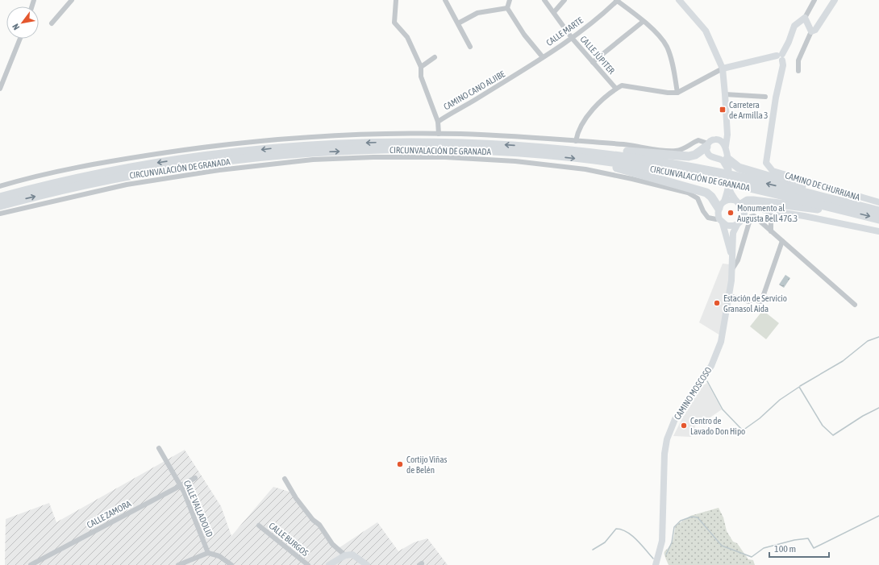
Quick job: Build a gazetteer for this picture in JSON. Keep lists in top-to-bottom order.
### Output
{
  "streets": {
    "highway": ["CIRCUNVALACIÓN DE GRANADA"],
    "street": [
      "CALLE MARTE",
      "CALLE JÚPITER",
      "CAMINO CANO ALJIBE",
      "CAMINO DE CHURRIANA",
      "CAMINO MOSCOSO",
      "CALLE VALLADOLID",
      "CALLE ZAMORA",
      "CALLE BURGOS"
    ]
  },
  "crossings": [
    ["CALLE MARTE", "CALLE JÚPITER"],
    ["CALLE MARTE", "CAMINO CANO ALJIBE"],
    ["CALLE VALLADOLID", "CALLE ZAMORA"]
  ],
  "places": {
    "transit": ["Carretera de Armilla 3"],
    "other": [
      "Monumento al Augusta Bell 47G.3",
      "Estación de Servicio Granasol Aida",
      "Centro de Lavado Don Hipo",
      "Cortijo Viñas de Belén"
    ]
  },
  "scale_bar": "100 m",
  "north": "bottom left"
}
